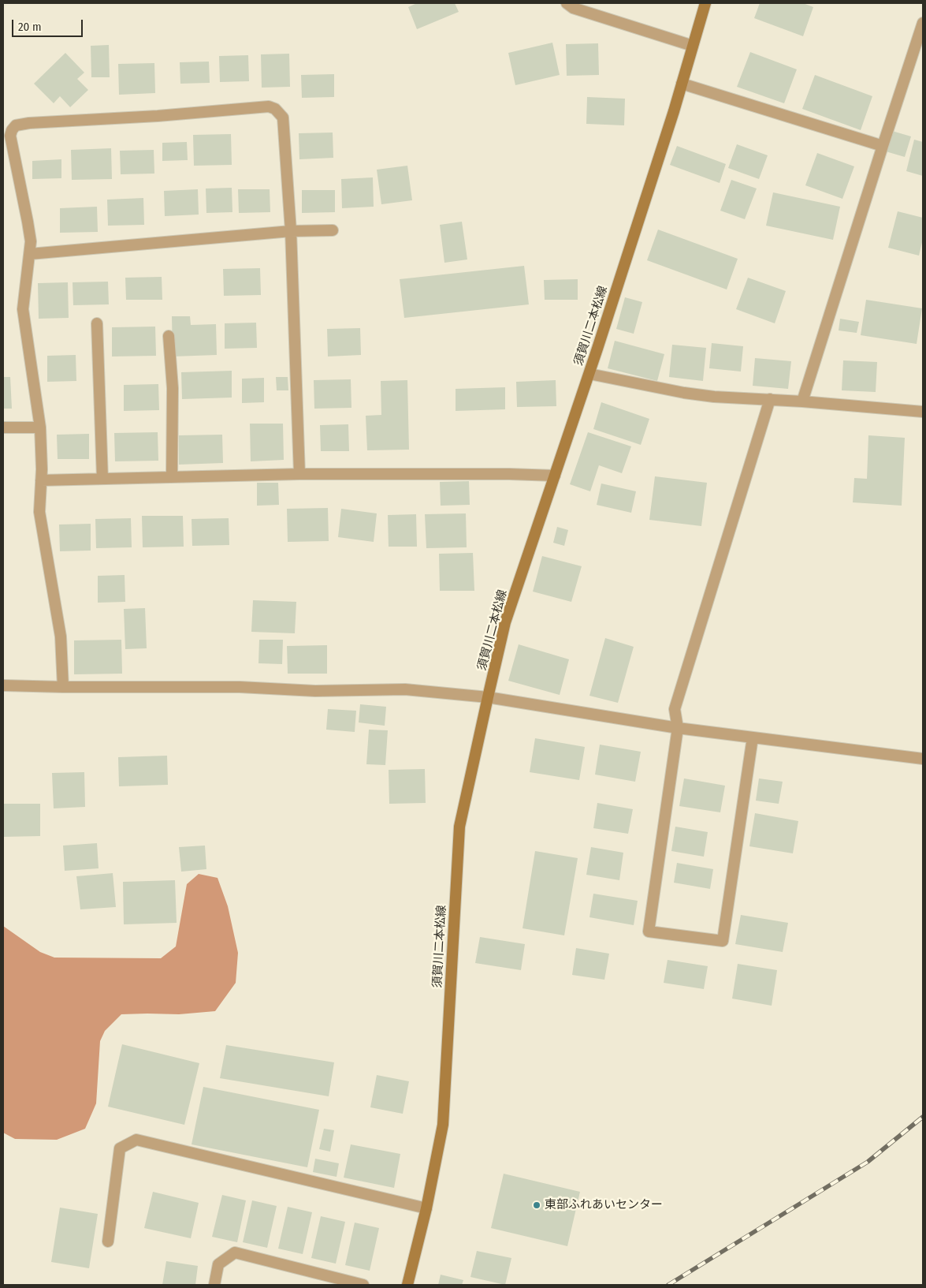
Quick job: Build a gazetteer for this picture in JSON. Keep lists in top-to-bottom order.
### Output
{
  "streets": {
    "main road": ["須賀川二本松線"]
  },
  "places": ["東部ふれあいセンター"],
  "scale_bar": "20 m"
}
